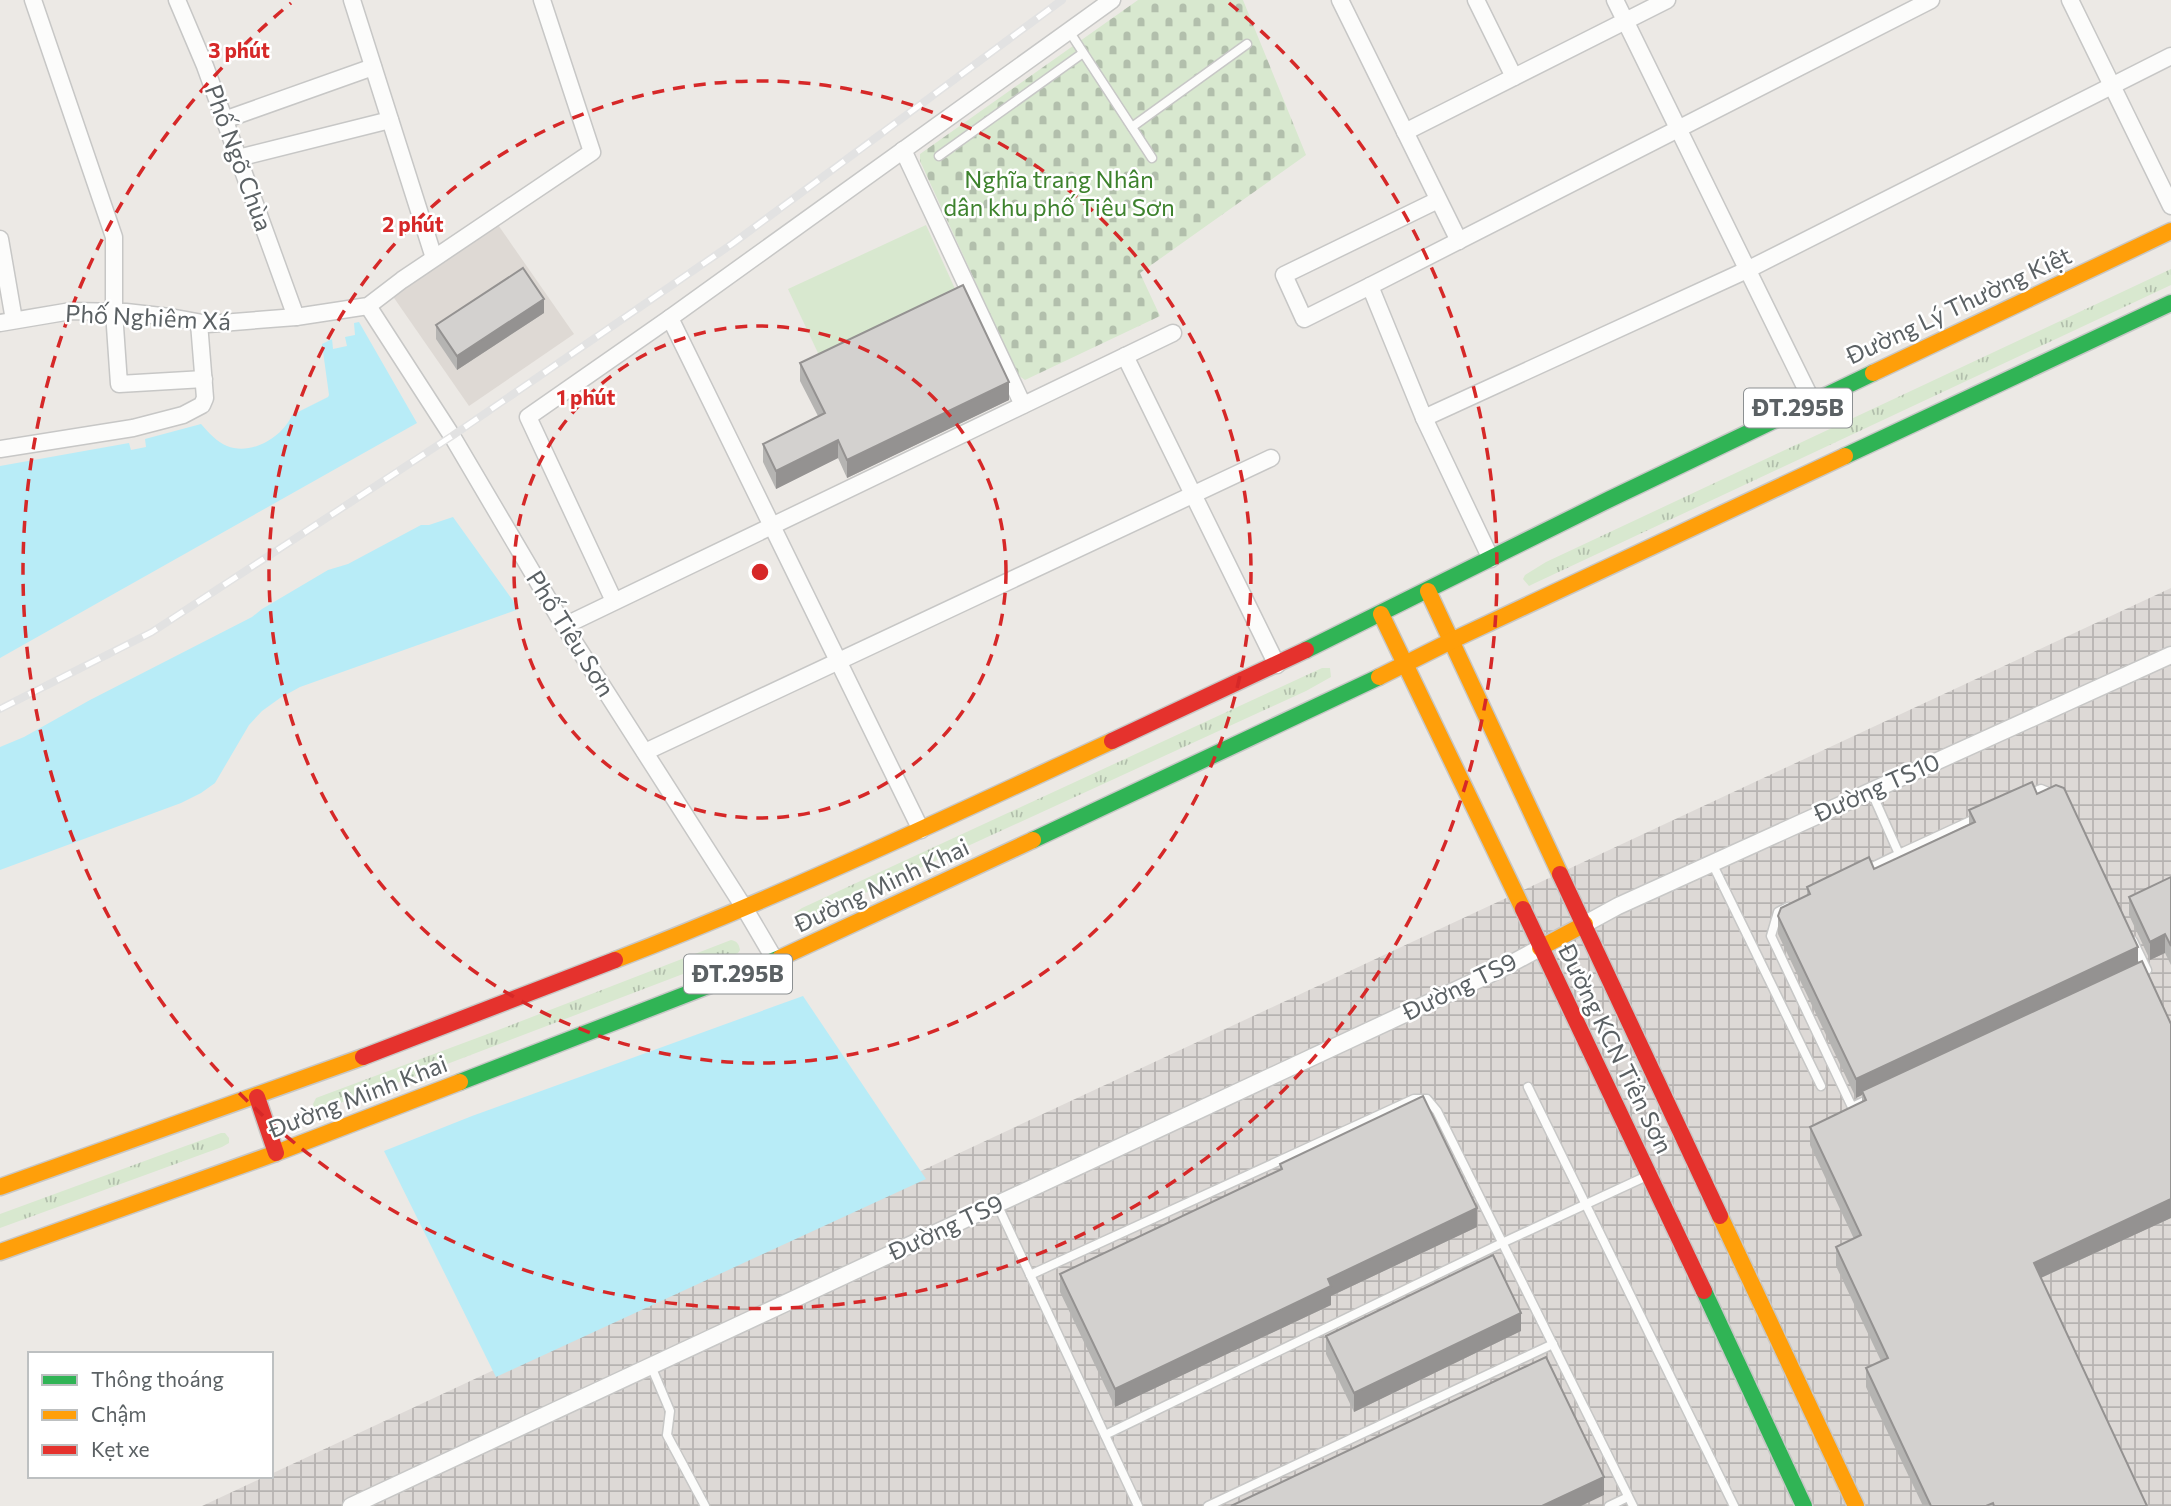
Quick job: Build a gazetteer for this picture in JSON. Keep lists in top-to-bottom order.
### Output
{
  "streets": {
    "main road": [
      "Đường Lý Thường Kiệt",
      "ĐT.295B",
      "Đường Minh Khai",
      "Đường KCN Tiên Sơn"
    ],
    "street": [
      "Phố Ngõ Chùa",
      "Phố Nghiêm Xá",
      "Phố Tiêu Sơn",
      "Đường TS10",
      "Đường TS9"
    ]
  },
  "crossings": [
    ["Phố Ngõ Chùa", "Phố Nghiêm Xá"],
    ["Đường Lý Thường Kiệt", "Đường Minh Khai"],
    ["Đường Lý Thường Kiệt", "Đường KCN Tiên Sơn"],
    ["Phố Nghiêm Xá", "Phố Tiêu Sơn"],
    ["ĐT.295B", "Đường Minh Khai"],
    ["ĐT.295B", "Đường KCN Tiên Sơn"],
    ["Phố Tiêu Sơn", "Đường Minh Khai"],
    ["Đường TS10", "Đường KCN Tiên Sơn"],
    ["Đường Minh Khai", "Đường KCN Tiên Sơn"],
    ["Đường TS9", "Đường KCN Tiên Sơn"]
  ],
  "parks": ["Nghĩa trang Nhân dân khu phố Tiêu Sơn"],
  "legend": ["Thông thoáng", "Chậm", "Kẹt xe"],
  "rings": ["3 phút", "2 phút", "1 phút"]
}
